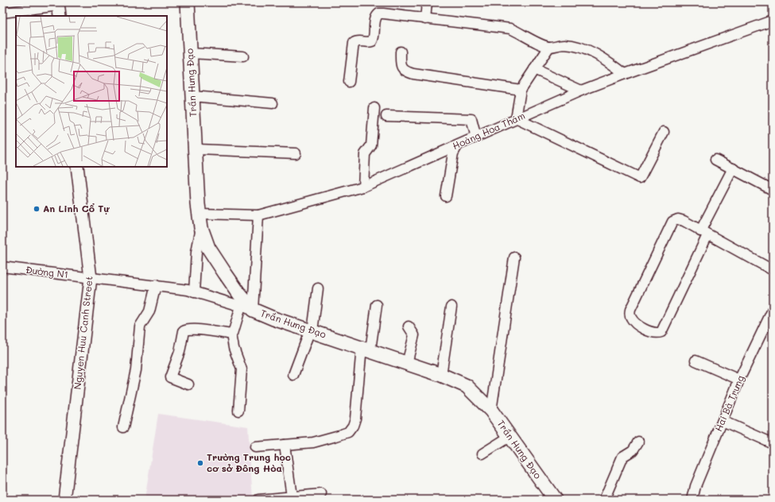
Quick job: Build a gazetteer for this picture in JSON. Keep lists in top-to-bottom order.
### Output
{
  "streets": {
    "main road": ["Trần Hưng Đạo"],
    "street": [
      "Hoàng Hoa Thám",
      "Đường N1",
      "Nguyen Huu Canh Street",
      "Hai Bà Trưng"
    ]
  },
  "crossings": [
    ["Trần Hưng Đạo", "Hoàng Hoa Thám"],
    ["Trần Hưng Đạo", "Đường N1"],
    ["Đường N1", "Nguyen Huu Canh Street"]
  ],
  "places": ["An Linh Cổ Tự", "Trường Trung học cơ sở Đông Hòa"]
}
